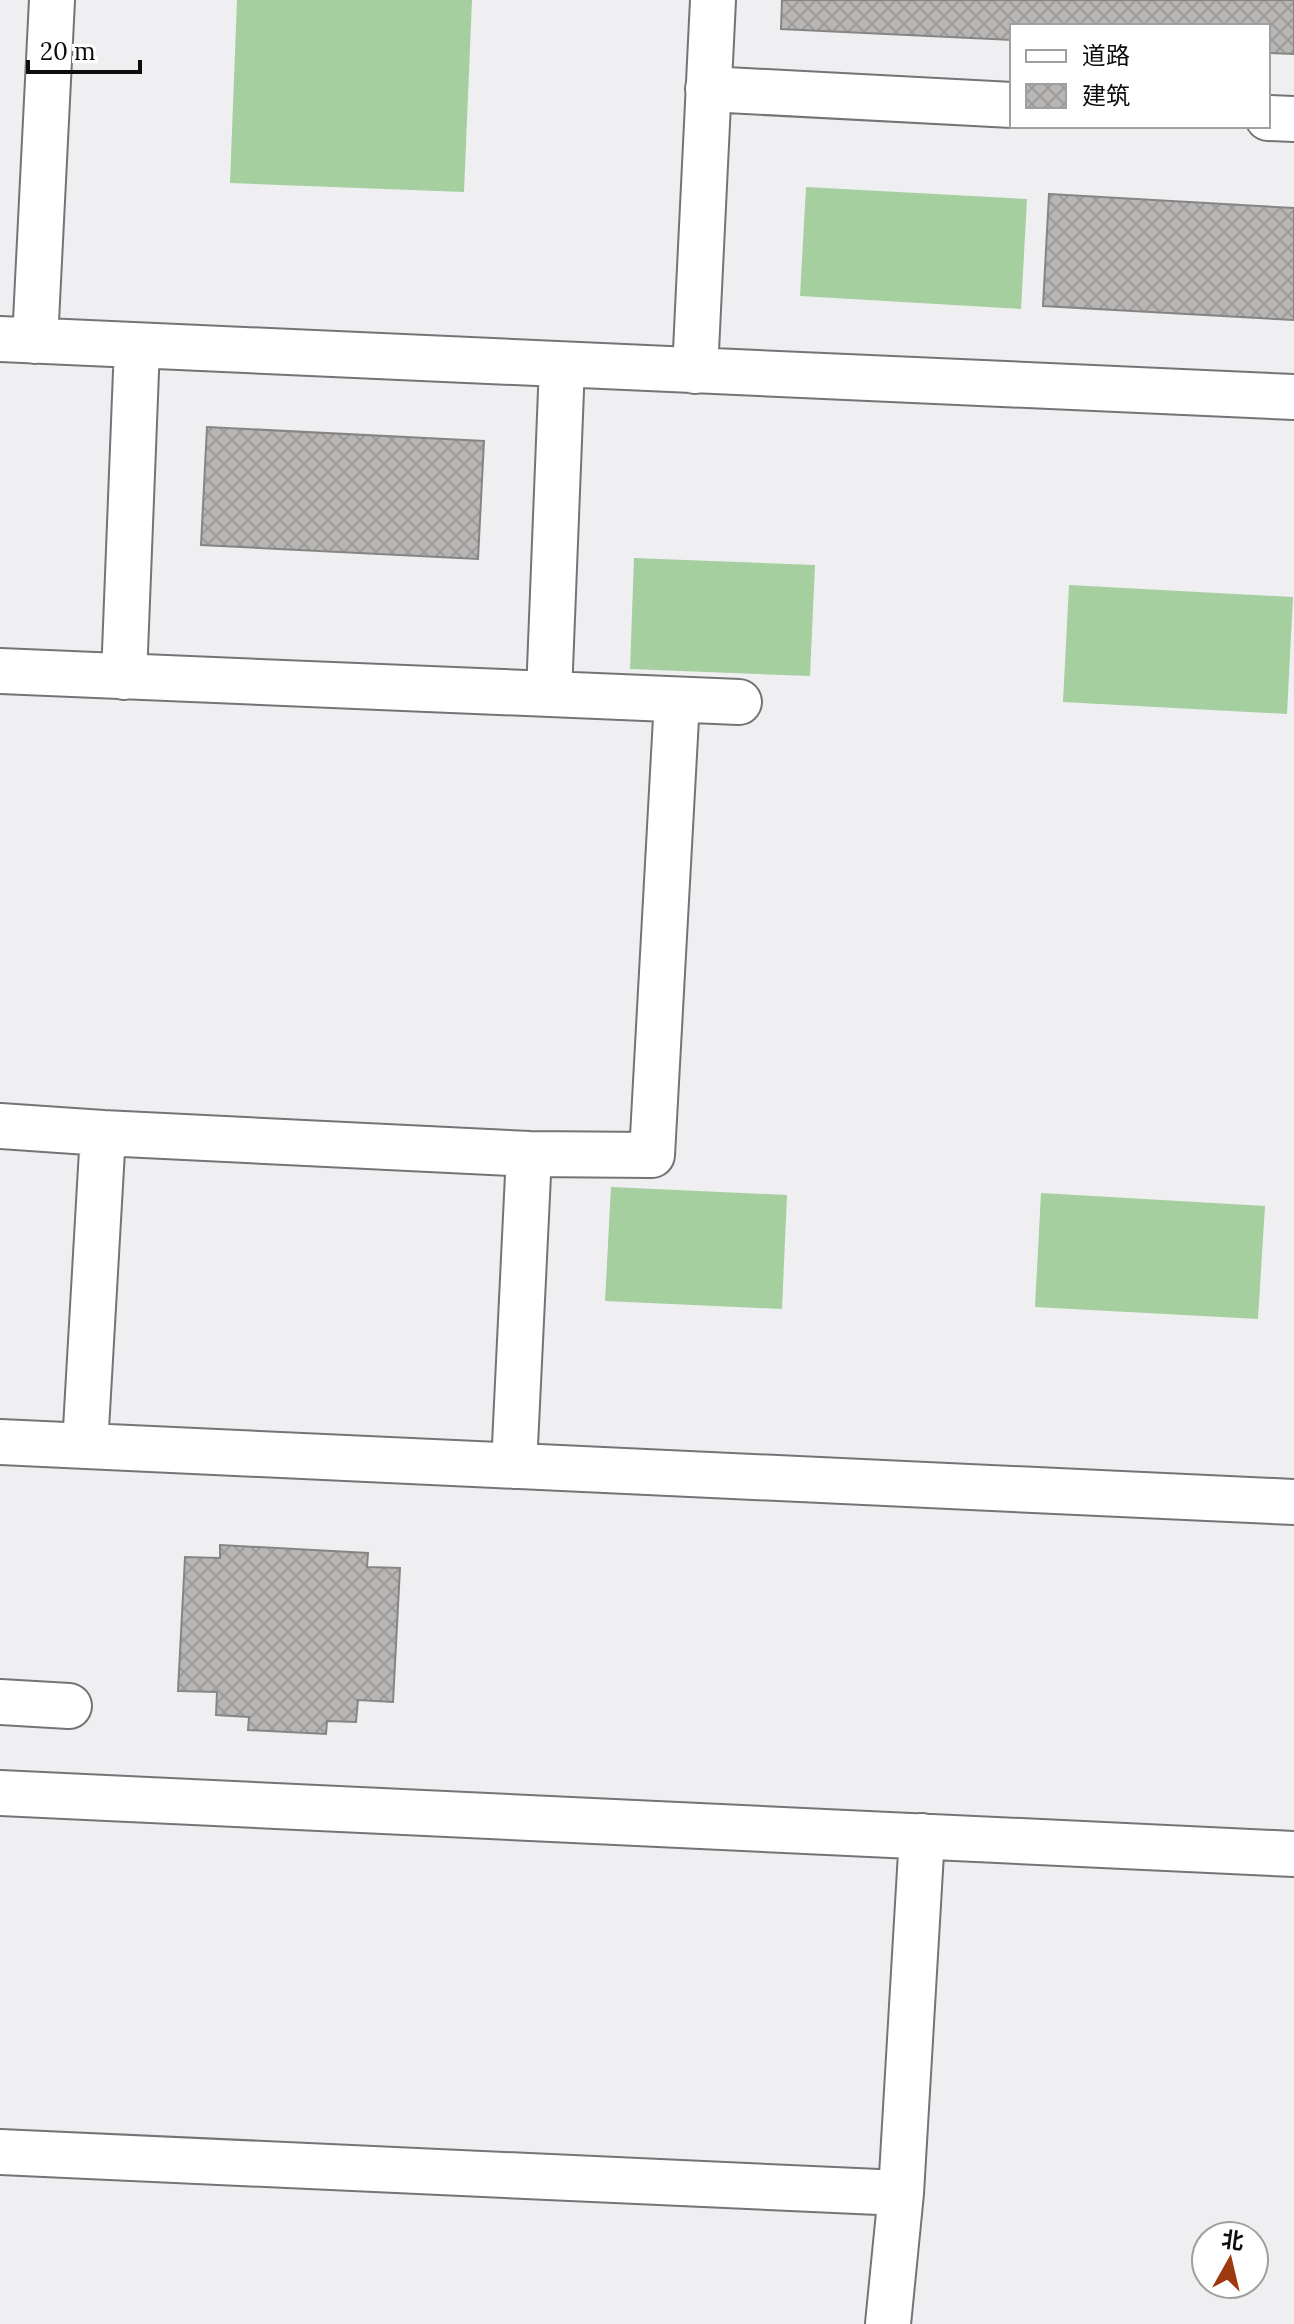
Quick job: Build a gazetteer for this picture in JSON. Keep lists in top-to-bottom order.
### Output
{
  "legend": ["道路", "建筑"],
  "scale_bar": "20 m",
  "north": "top"
}
